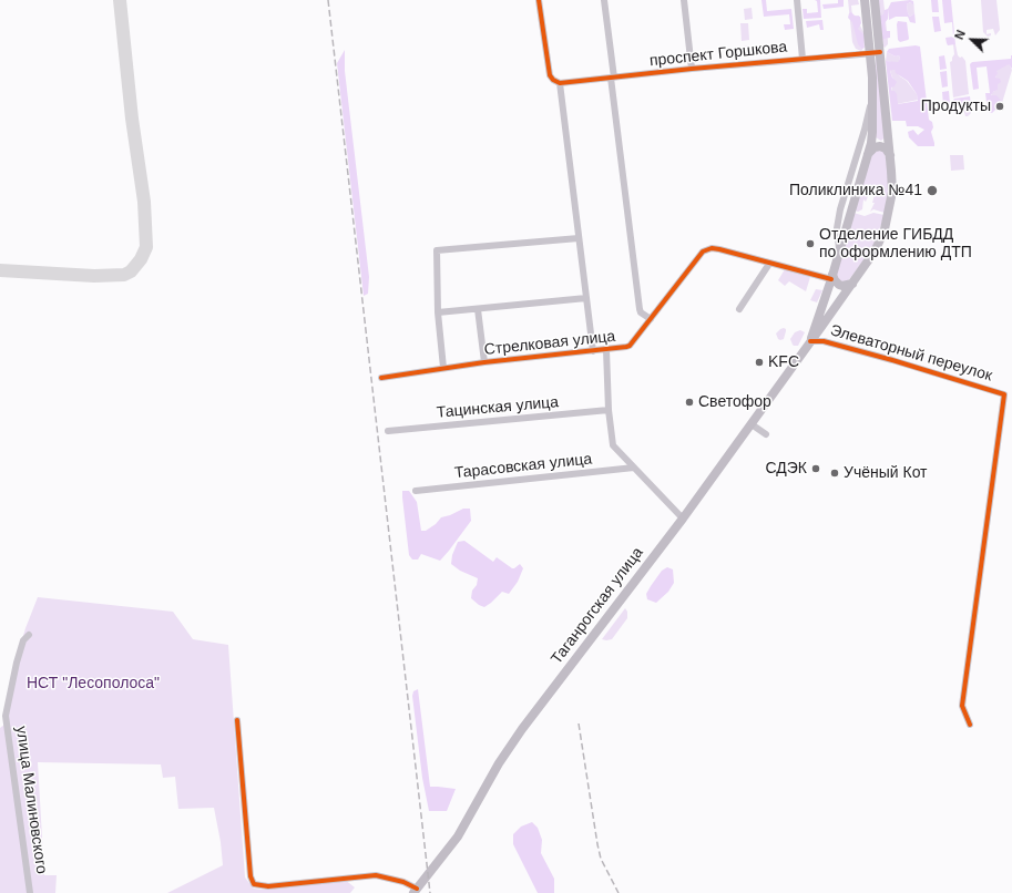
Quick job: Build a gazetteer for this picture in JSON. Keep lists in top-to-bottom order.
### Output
{
  "streets": {
    "main road": ["Таганрогская улица"],
    "street": [
      "проспект Горшкова",
      "Стрелковая улица",
      "Элеваторный переулок",
      "Тацинская улица",
      "Тарасовская улица",
      "улица Малиновского"
    ]
  },
  "crossings": [
    ["проспект Горшкова", "Стрелковая улица"],
    ["проспект Горшкова", "Таганрогская улица"],
    ["Стрелковая улица", "Тацинская улица"],
    ["Стрелковая улица", "Тарасовская улица"],
    ["Стрелковая улица", "Таганрогская улица"],
    ["Элеваторный переулок", "Таганрогская улица"]
  ],
  "parks": ["НСТ \"Лесополоса\""],
  "places": [
    "Продукты",
    "Поликлиника №41",
    "Отделение ГИБДД по оформлению ДТП",
    "KFC",
    "Светофор",
    "СДЭК",
    "Учёный Кот"
  ],
  "north": "top left"
}
